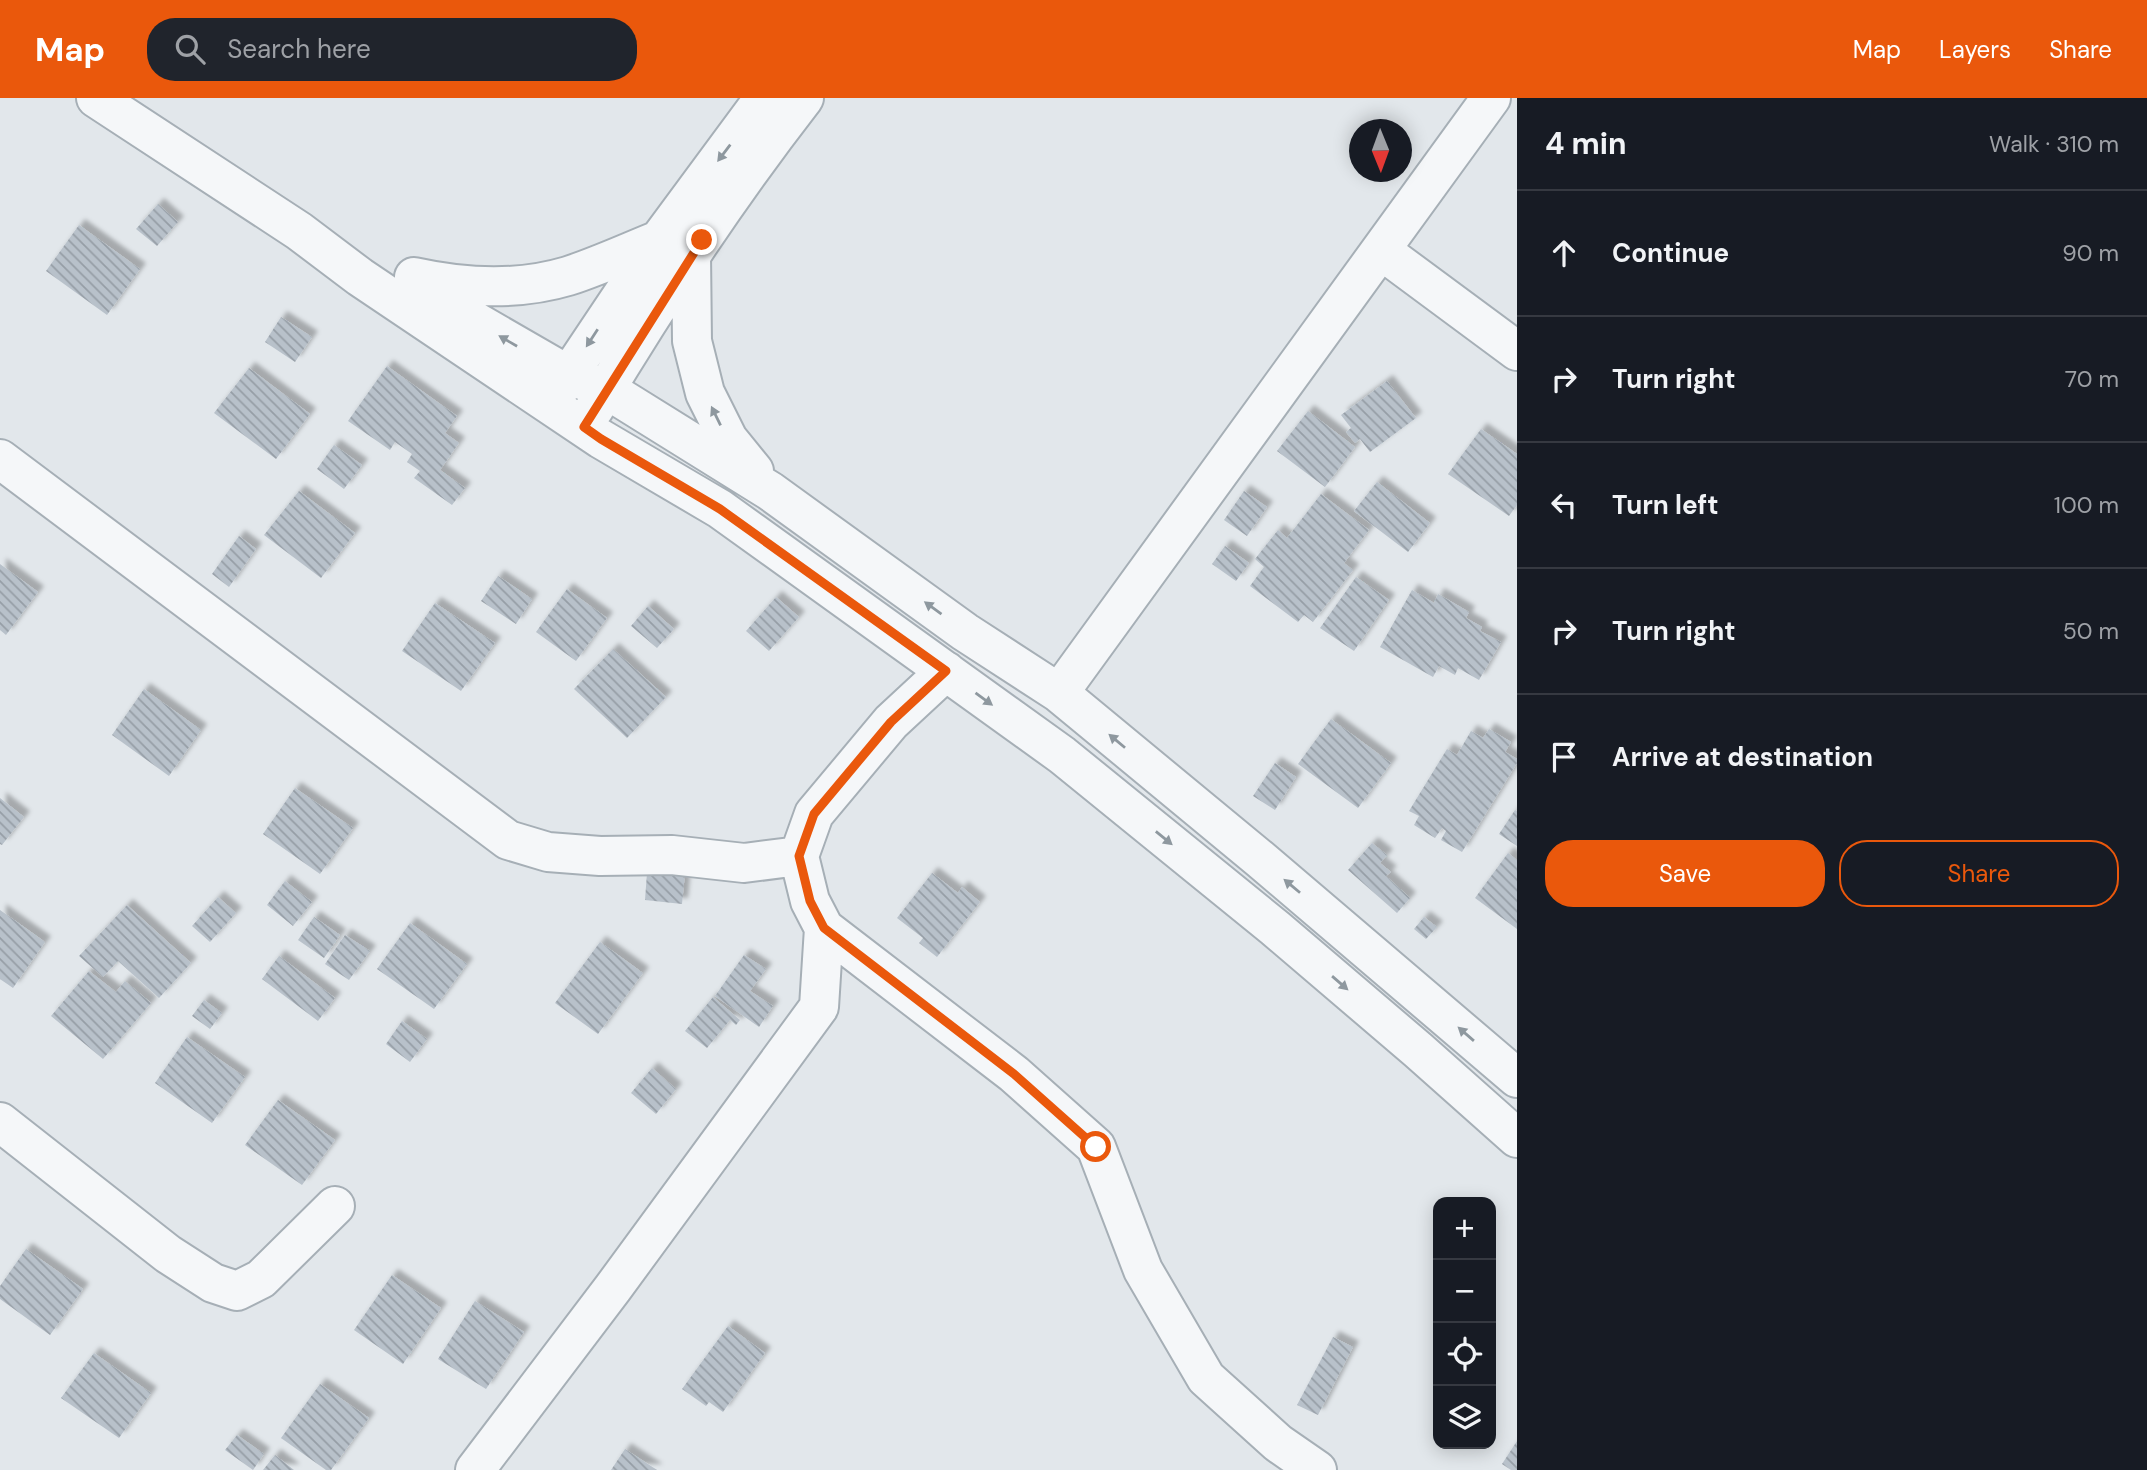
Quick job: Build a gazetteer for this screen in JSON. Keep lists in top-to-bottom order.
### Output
{
  "north": "bottom",
  "page": {
    "header": "Map",
    "search": "Search here",
    "nav": ["Map", "Layers", "Share"],
    "heading": ["4 min", "Walk · 310 m"],
    "list": [
      ["Continue", "90 m"],
      ["Turn right", "70 m"],
      ["Turn left", "100 m"],
      ["Turn right", "50 m"],
      "Arrive at destination"
    ],
    "buttons": ["Save", "Share"],
    "map_buttons": ["+", "−"]
  }
}
